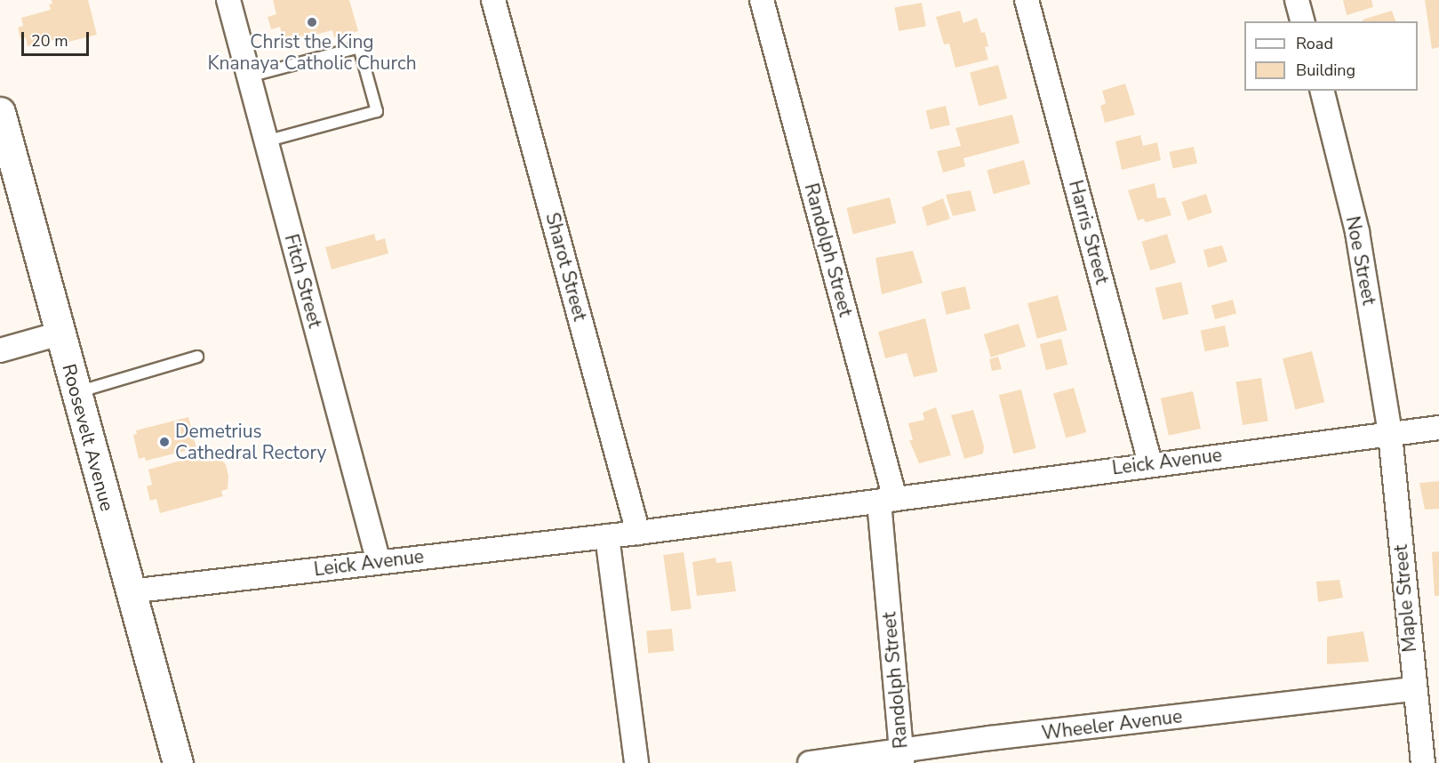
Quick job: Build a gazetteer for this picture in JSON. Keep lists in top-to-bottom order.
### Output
{
  "streets": {
    "street": [
      "Harris Street",
      "Randolph Street",
      "Noe Street",
      "Sharot Street",
      "Fitch Street",
      "Roosevelt Avenue",
      "Leick Avenue",
      "Maple Street",
      "Wheeler Avenue"
    ]
  },
  "crossings": [
    ["Harris Street", "Leick Avenue"],
    ["Randolph Street", "Leick Avenue"],
    ["Randolph Street", "Wheeler Avenue"],
    ["Noe Street", "Leick Avenue"],
    ["Noe Street", "Maple Street"],
    ["Sharot Street", "Leick Avenue"],
    ["Fitch Street", "Leick Avenue"],
    ["Roosevelt Avenue", "Leick Avenue"],
    ["Leick Avenue", "Maple Street"],
    ["Maple Street", "Wheeler Avenue"]
  ],
  "places": ["Christ the King Knanaya Catholic Church", "Demetrius Cathedral Rectory"],
  "legend": ["Road", "Building"],
  "scale_bar": "20 m"
}
